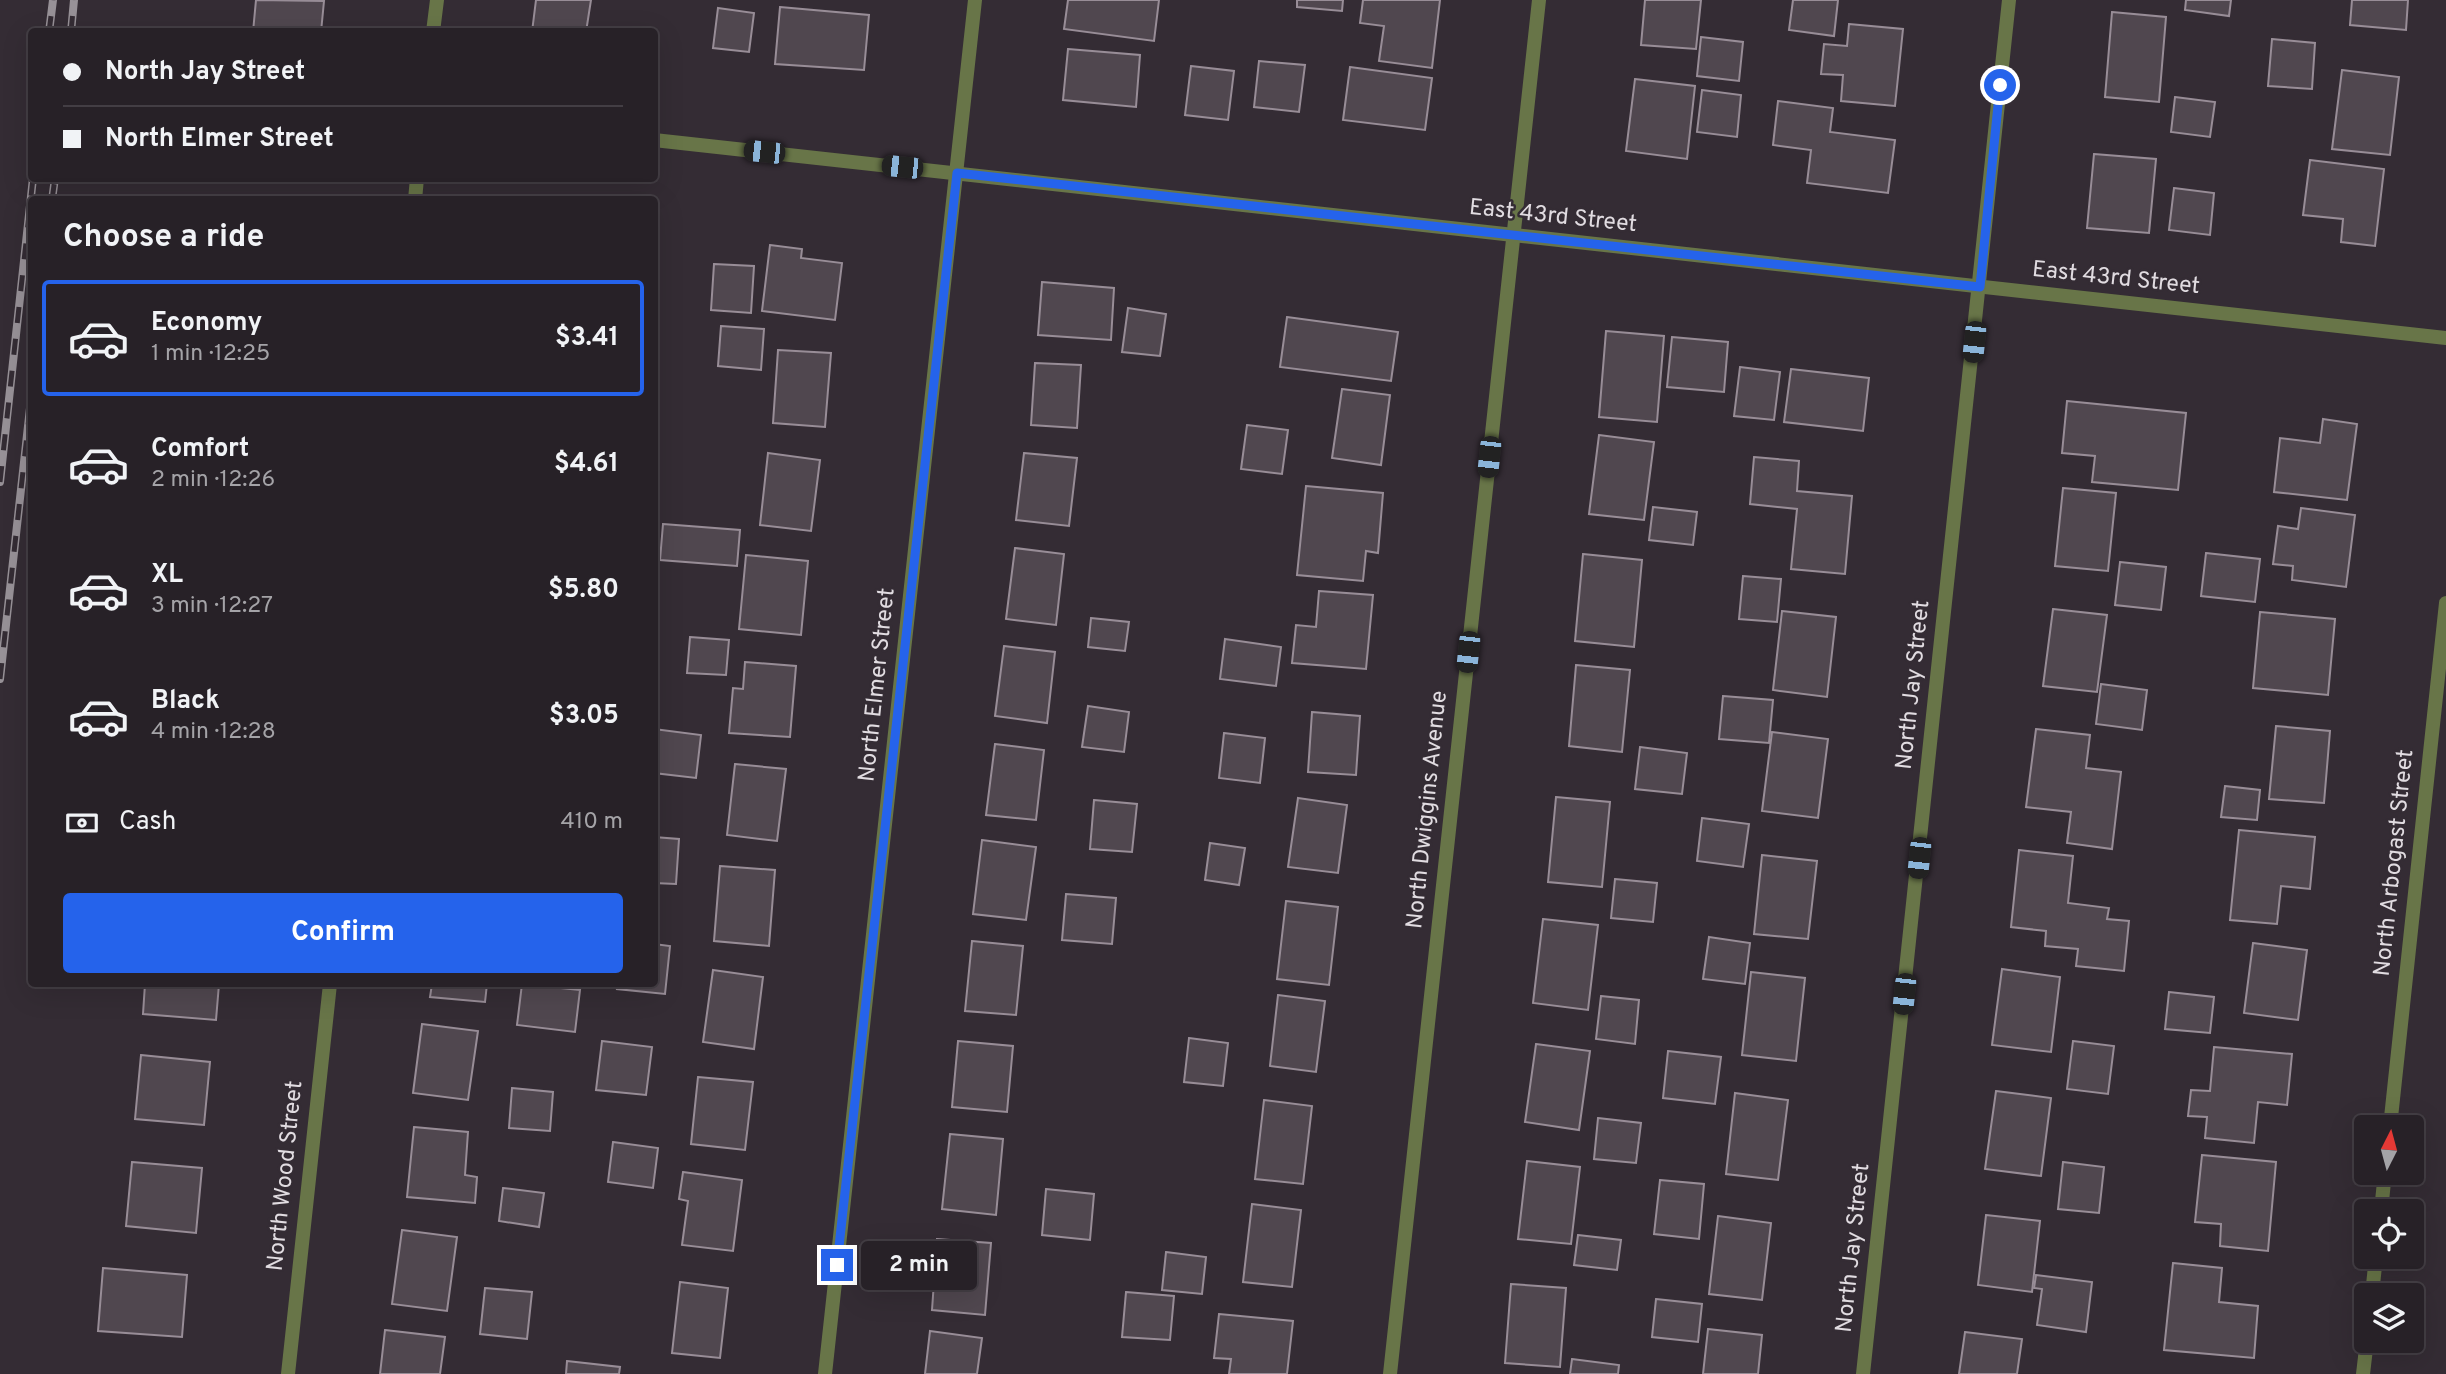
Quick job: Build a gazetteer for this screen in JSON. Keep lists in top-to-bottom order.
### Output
{
  "streets": {
    "street": [
      "East 43rd Street",
      "North Elmer Street",
      "North Jay Street",
      "North Dwiggins Avenue",
      "North Arbogast Street",
      "North Wood Street"
    ]
  },
  "crossings": [
    ["East 43rd Street", "North Elmer Street"],
    ["East 43rd Street", "North Jay Street"],
    ["East 43rd Street", "North Dwiggins Avenue"]
  ],
  "north": "top",
  "page": {
    "banner": ["North Jay Street", "North Elmer Street"],
    "heading": "Choose a ride",
    "list": [
      {
        "name": "Economy",
        "note": "1 min · 12:25",
        "value": "$3.41"
      },
      {
        "name": "Comfort",
        "note": "2 min · 12:26",
        "value": "$4.61"
      },
      {
        "name": "XL",
        "note": "3 min · 12:27",
        "value": "$5.80"
      },
      {
        "name": "Black",
        "note": "4 min · 12:28",
        "value": "$3.05"
      }
    ],
    "pay": ["Cash", "410 m"],
    "buttons": "Confirm",
    "bubble": "2 min"
  }
}
